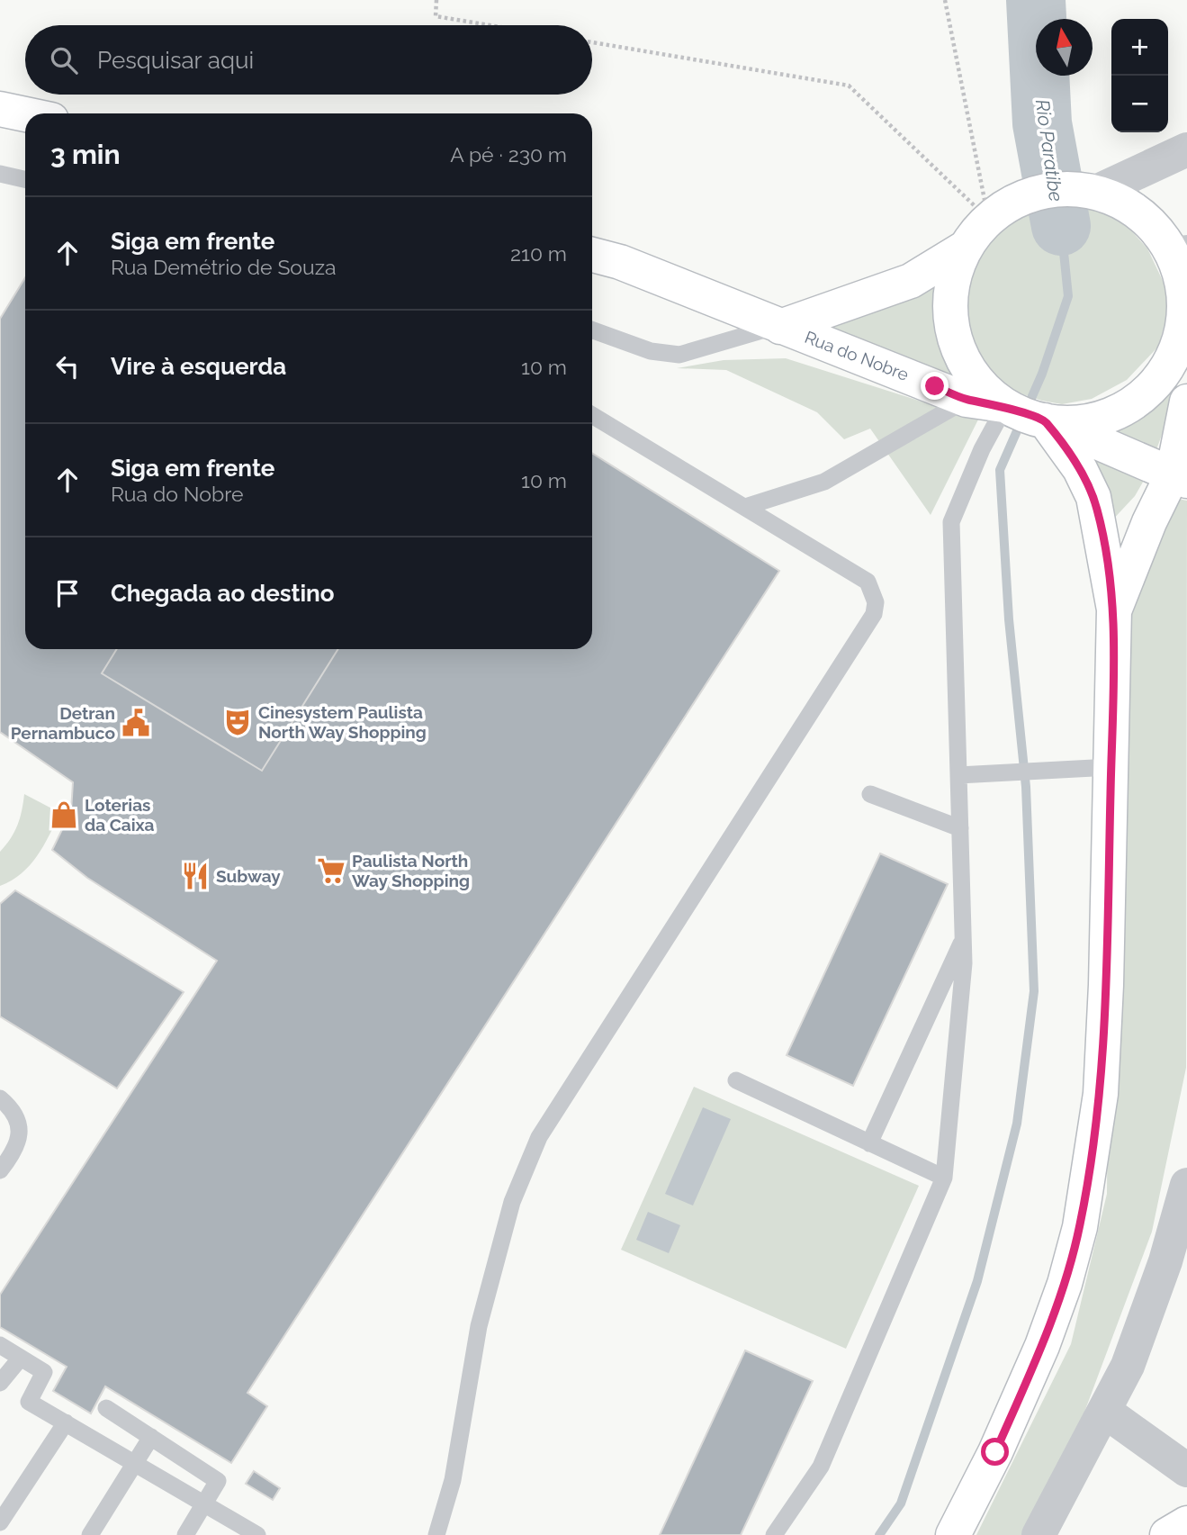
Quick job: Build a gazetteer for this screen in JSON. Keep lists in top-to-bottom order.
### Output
{
  "streets": {
    "main road": ["Rua do Nobre"]
  },
  "water": ["Rio Paratibe"],
  "places": {
    "theatre": ["Cinesystem Paulista North Way Shopping"],
    "public building": ["Detran Pernambuco"],
    "shop": ["Loterias da Caixa"],
    "supermarket": ["Paulista North Way Shopping"],
    "restaurant": ["Subway"]
  },
  "north": "top",
  "page": {
    "map_buttons": ["+", "−"],
    "search": "Pesquisar aqui",
    "heading": ["3 min", "A pé · 230 m"],
    "list": [
      ["Siga em frente", "Rua Demétrio de Souza", "210 m"],
      ["Vire à esquerda", "10 m"],
      ["Siga em frente", "Rua do Nobre", "10 m"],
      "Chegada ao destino"
    ]
  }
}
